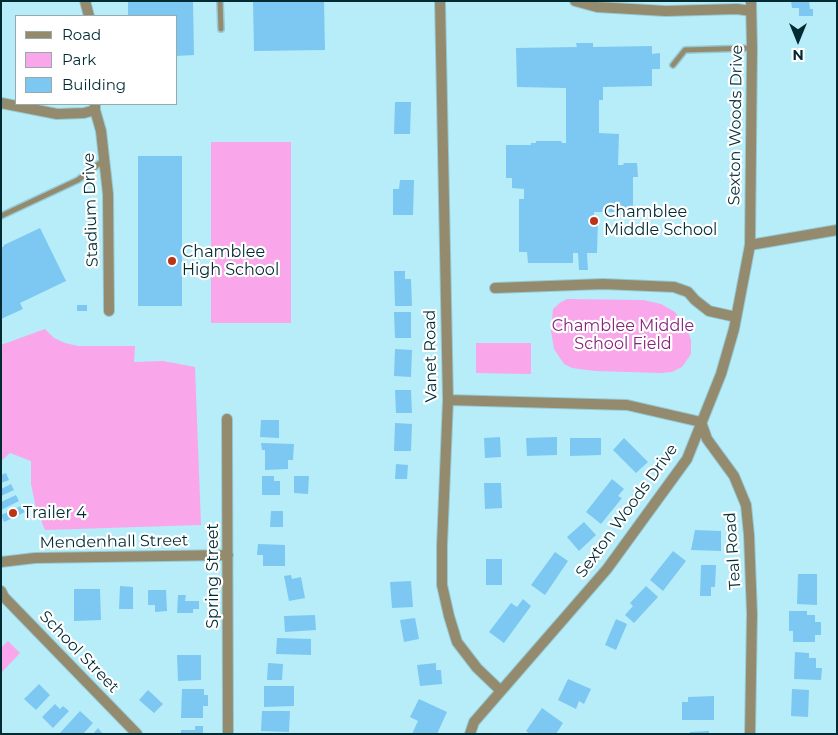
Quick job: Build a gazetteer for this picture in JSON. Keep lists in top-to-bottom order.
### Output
{
  "streets": {
    "street": [
      "Sexton Woods Drive",
      "Stadium Drive",
      "Vanet Road",
      "Mendenhall Street",
      "Teal Road",
      "Spring Street",
      "School Street"
    ]
  },
  "crossings": [
    ["Sexton Woods Drive", "Vanet Road"],
    ["Sexton Woods Drive", "Teal Road"],
    ["Mendenhall Street", "Spring Street"]
  ],
  "parks": ["Chamblee Middle School Field"],
  "places": ["Chamblee Middle School", "Chamblee High School", "Trailer 4"],
  "legend": ["Road", "Park", "Building"],
  "north": "bottom"
}
